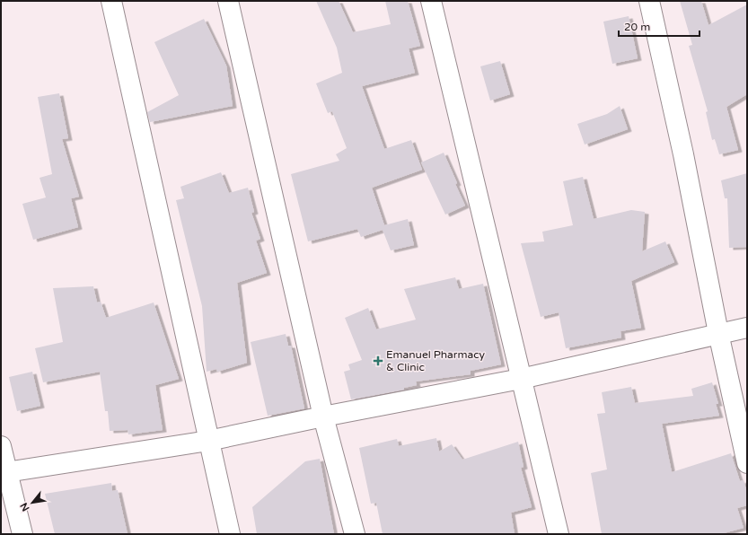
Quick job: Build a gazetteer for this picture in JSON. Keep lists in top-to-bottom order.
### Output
{
  "places": {
    "health": ["Emanuel Pharmacy & Clinic"]
  },
  "scale_bar": "20 m",
  "north": "bottom left"
}
